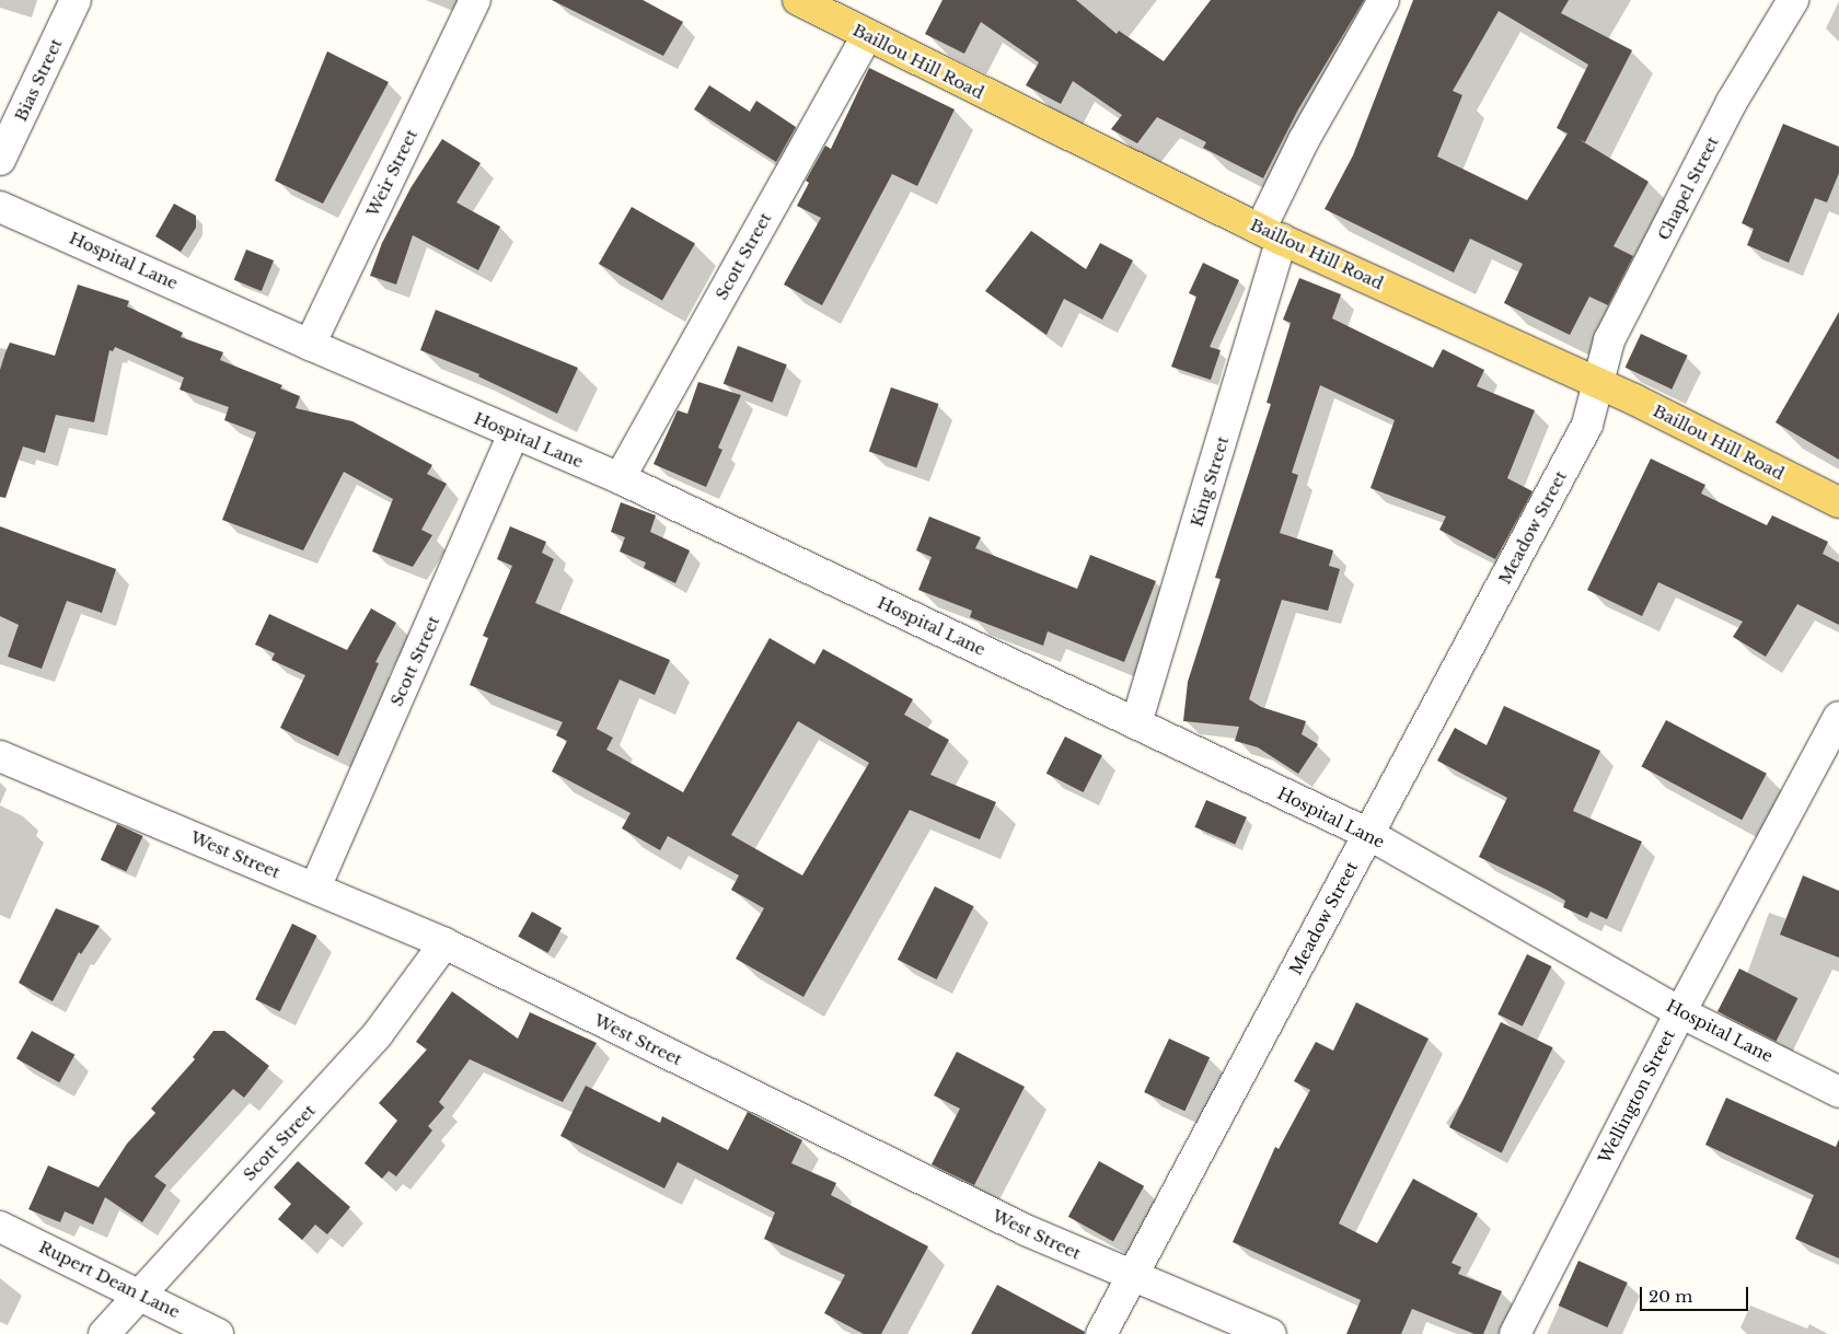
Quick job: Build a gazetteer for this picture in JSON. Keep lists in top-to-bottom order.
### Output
{
  "streets": {
    "main road": ["Baillou Hill Road"],
    "street": [
      "Bias Street",
      "Weir Street",
      "Chapel Street",
      "Scott Street",
      "Hospital Lane",
      "King Street",
      "Meadow Street",
      "West Street",
      "Wellington Street",
      "Rupert Dean Lane"
    ]
  },
  "crossings": [
    ["Baillou Hill Road", "Chapel Street"],
    ["Baillou Hill Road", "Scott Street"],
    ["Baillou Hill Road", "King Street"],
    ["Baillou Hill Road", "Meadow Street"],
    ["Weir Street", "Hospital Lane"],
    ["Chapel Street", "Meadow Street"],
    ["Scott Street", "Hospital Lane"],
    ["Scott Street", "West Street"],
    ["Scott Street", "Rupert Dean Lane"],
    ["Hospital Lane", "King Street"],
    ["Hospital Lane", "Meadow Street"],
    ["Hospital Lane", "Wellington Street"],
    ["Meadow Street", "West Street"]
  ],
  "scale_bar": "20 m"
}
